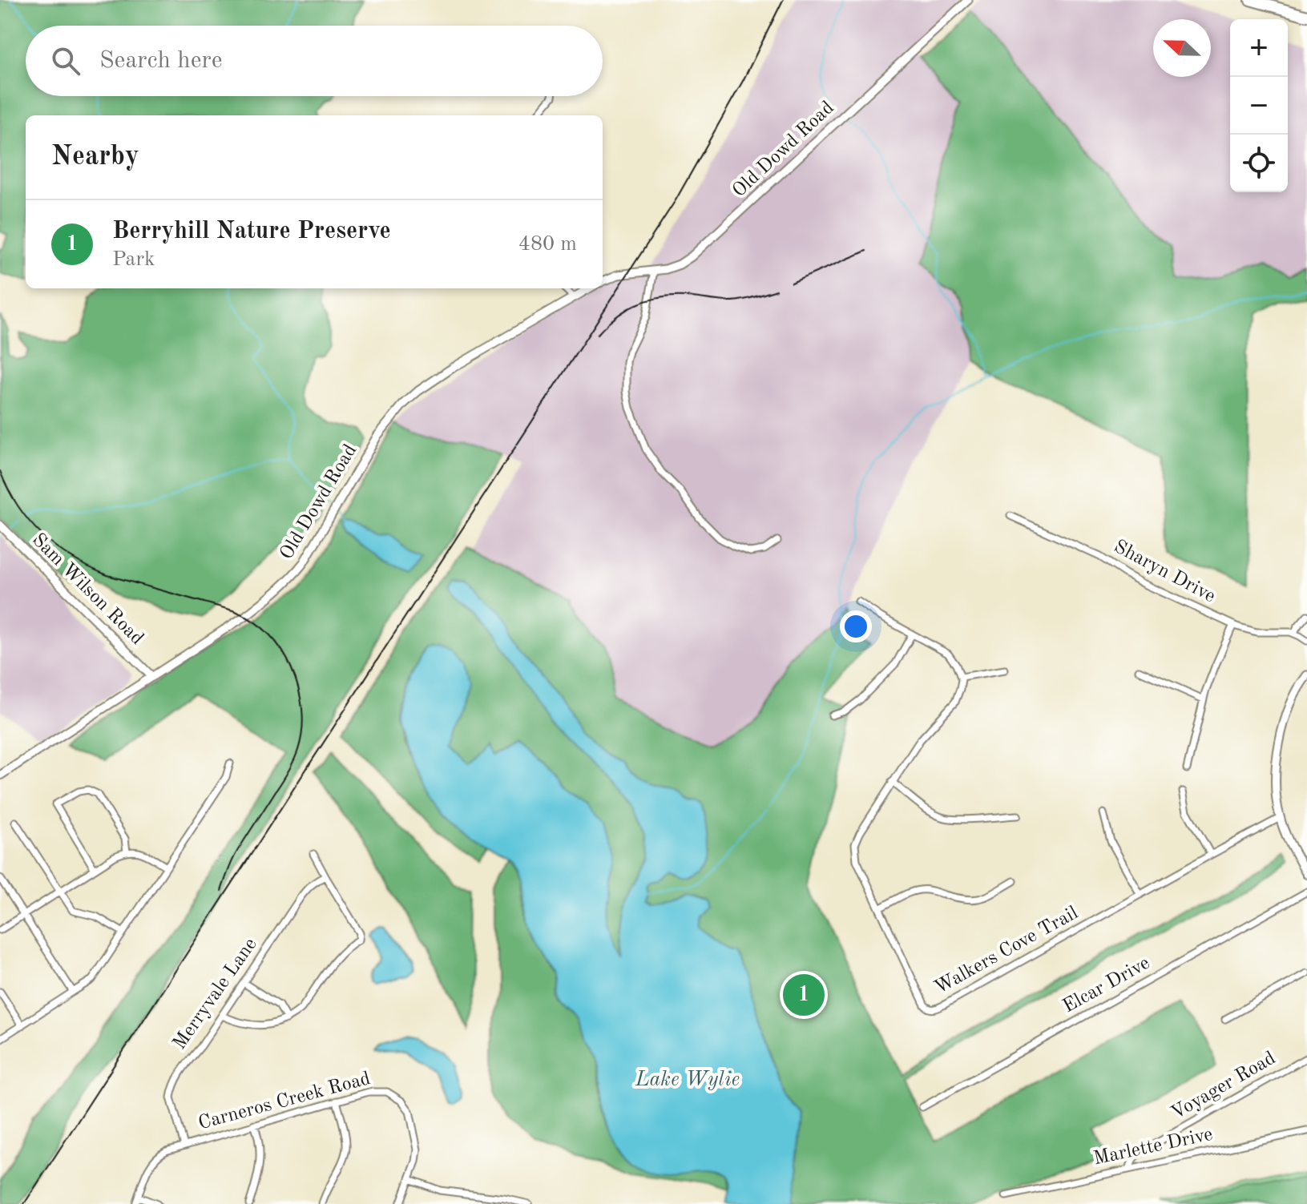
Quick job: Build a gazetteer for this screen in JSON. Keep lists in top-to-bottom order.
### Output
{
  "streets": {
    "street": [
      "Old Dowd Road",
      "Sharyn Drive",
      "Sam Wilson Road",
      "Walkers Cove Trail",
      "Elcar Drive",
      "Merryvale Lane",
      "Voyager Road",
      "Carneros Creek Road",
      "Marlette Drive"
    ]
  },
  "crossings": [
    ["Old Dowd Road", "Sam Wilson Road"],
    ["Merryvale Lane", "Carneros Creek Road"],
    ["Voyager Road", "Marlette Drive"]
  ],
  "water": ["Lake Wylie"],
  "north": "left",
  "page": {
    "map_buttons": ["+", "−"],
    "search": "Search here",
    "heading": "Nearby",
    "list": [
      {
        "mark": "1",
        "name": "Berryhill Nature Preserve",
        "note": "Park",
        "value": "480 m"
      }
    ],
    "pins": "1"
  }
}
